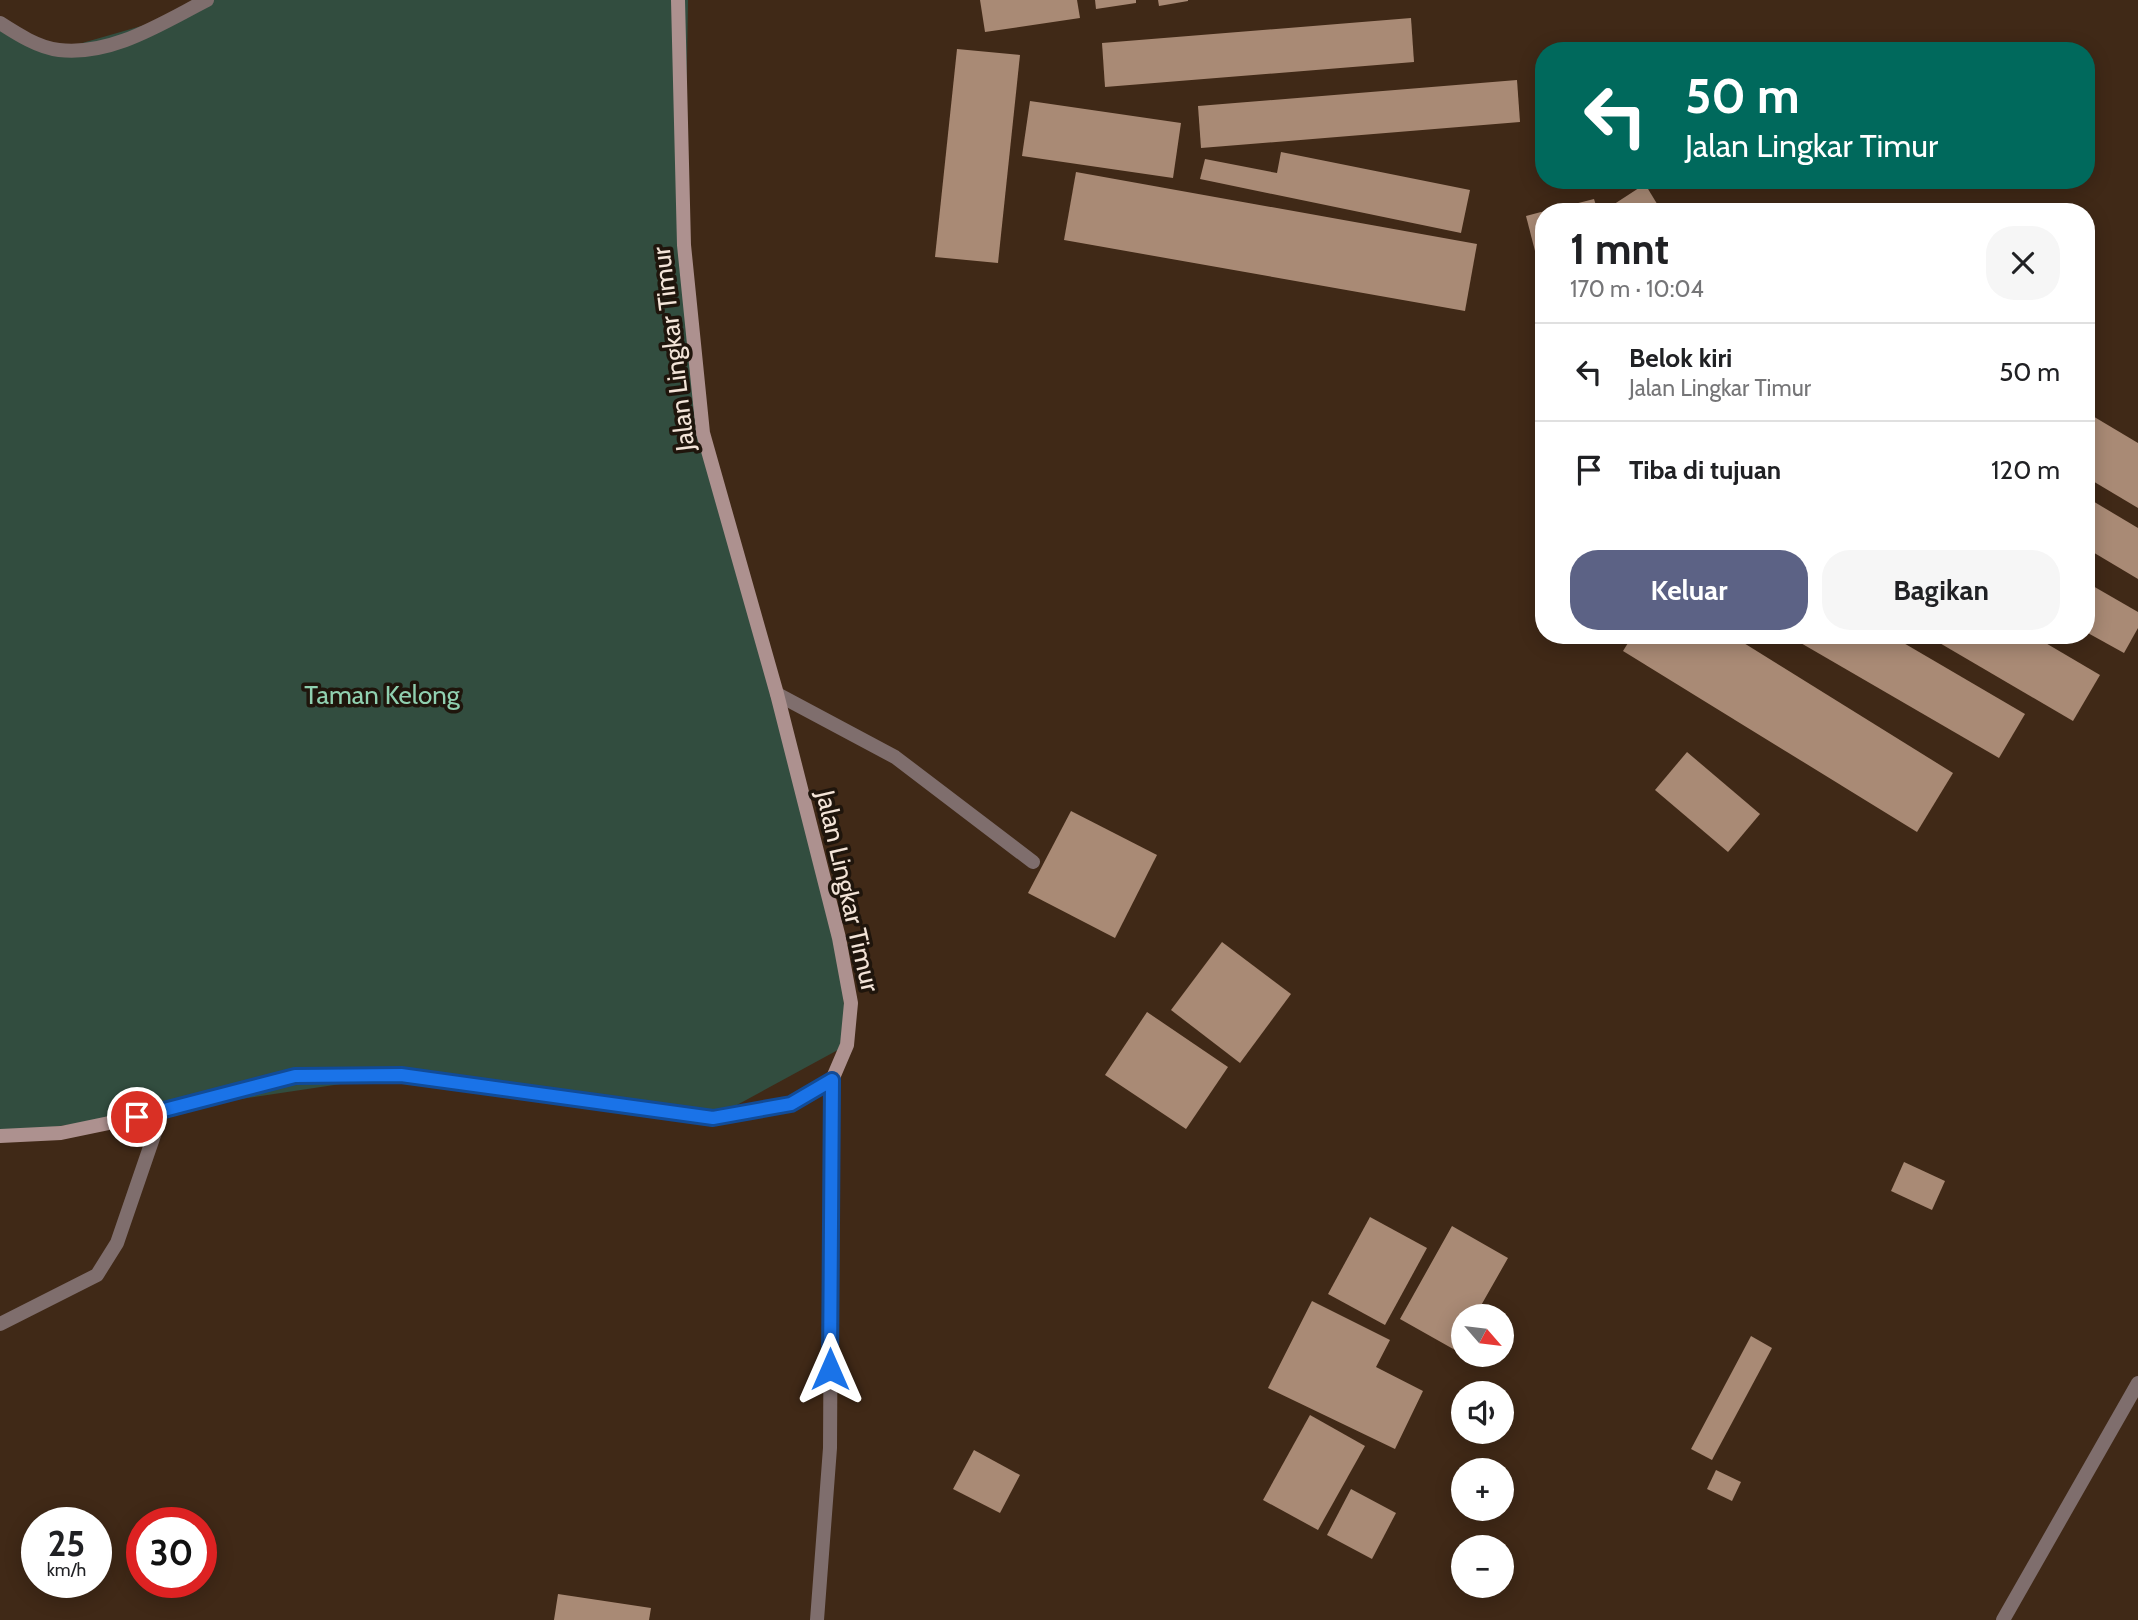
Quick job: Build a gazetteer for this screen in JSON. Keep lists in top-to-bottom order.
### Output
{
  "streets": {
    "main road": ["Jalan Lingkar Timur"]
  },
  "parks": ["Taman Kelong"],
  "north": "bottom right",
  "page": {
    "turn": ["50 m", "Jalan Lingkar Timur"],
    "heading": ["1 mnt", "170 m · 10:04"],
    "list": [
      {
        "name": "Belok kiri",
        "note": "Jalan Lingkar Timur",
        "value": "50 m"
      },
      {
        "name": "Tiba di tujuan",
        "value": "120 m"
      }
    ],
    "buttons": ["Keluar", "Bagikan"],
    "map_buttons": ["+", "−"],
    "speed": "25 km/h",
    "limit": "30"
  }
}
